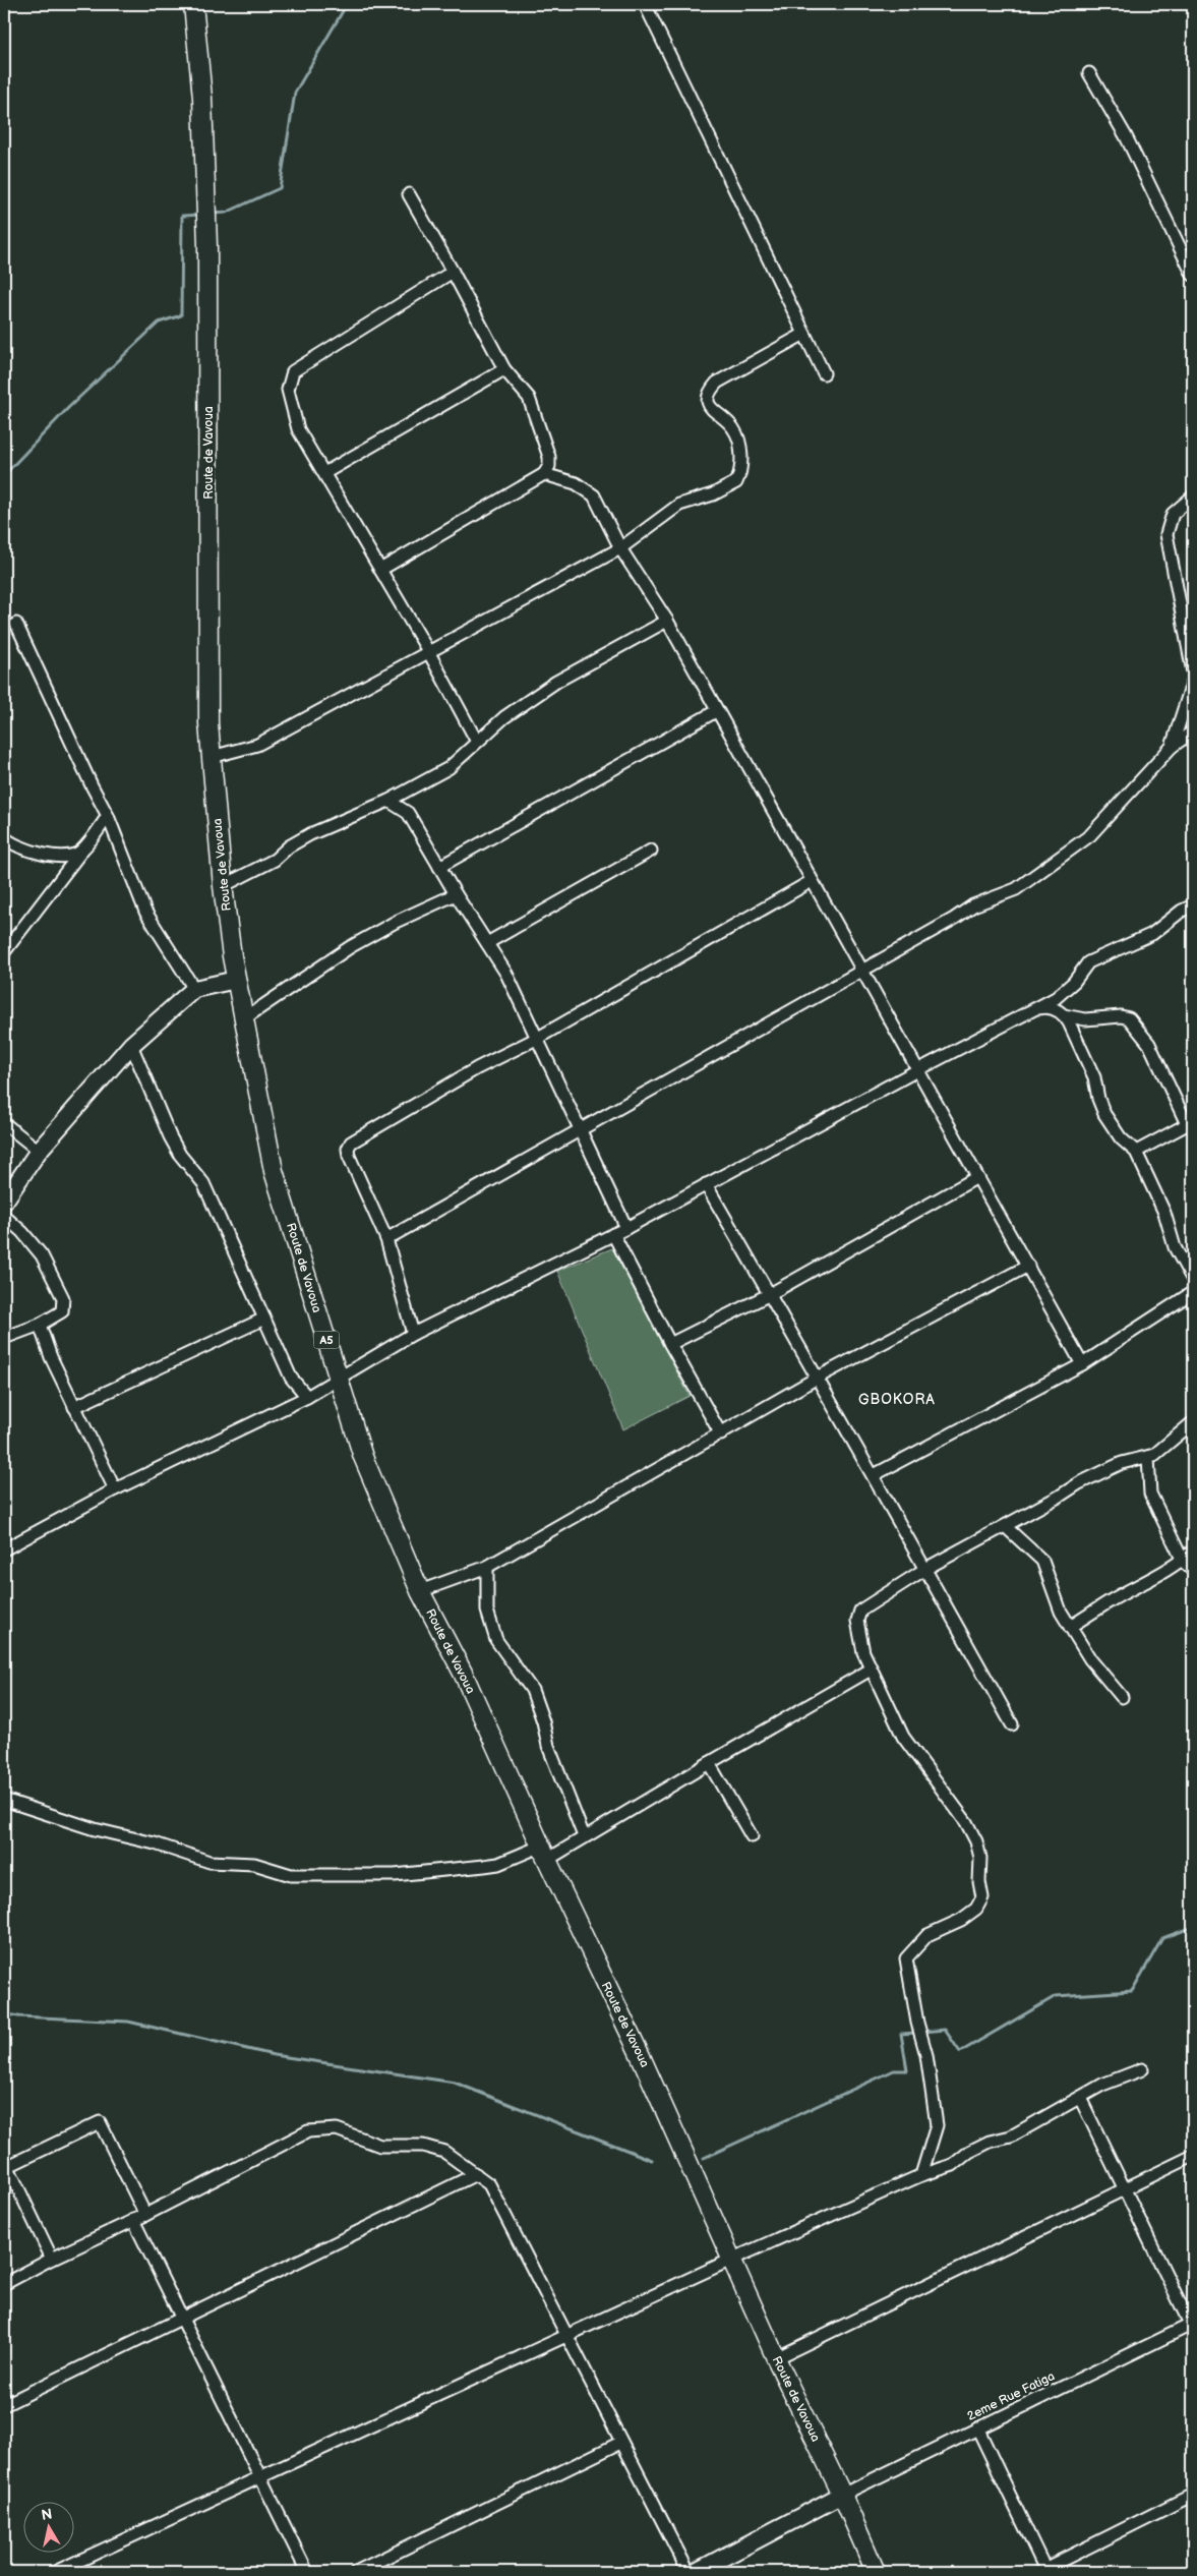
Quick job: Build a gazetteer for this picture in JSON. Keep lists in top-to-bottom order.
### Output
{
  "streets": {
    "main road": ["Route de Vavoua", "A5"],
    "street": ["2eme Rue Fatiga"]
  },
  "crossings": [
    ["Route de Vavoua", "2eme Rue Fatiga"]
  ],
  "districts": ["GBOKORA"],
  "north": "top"
}
